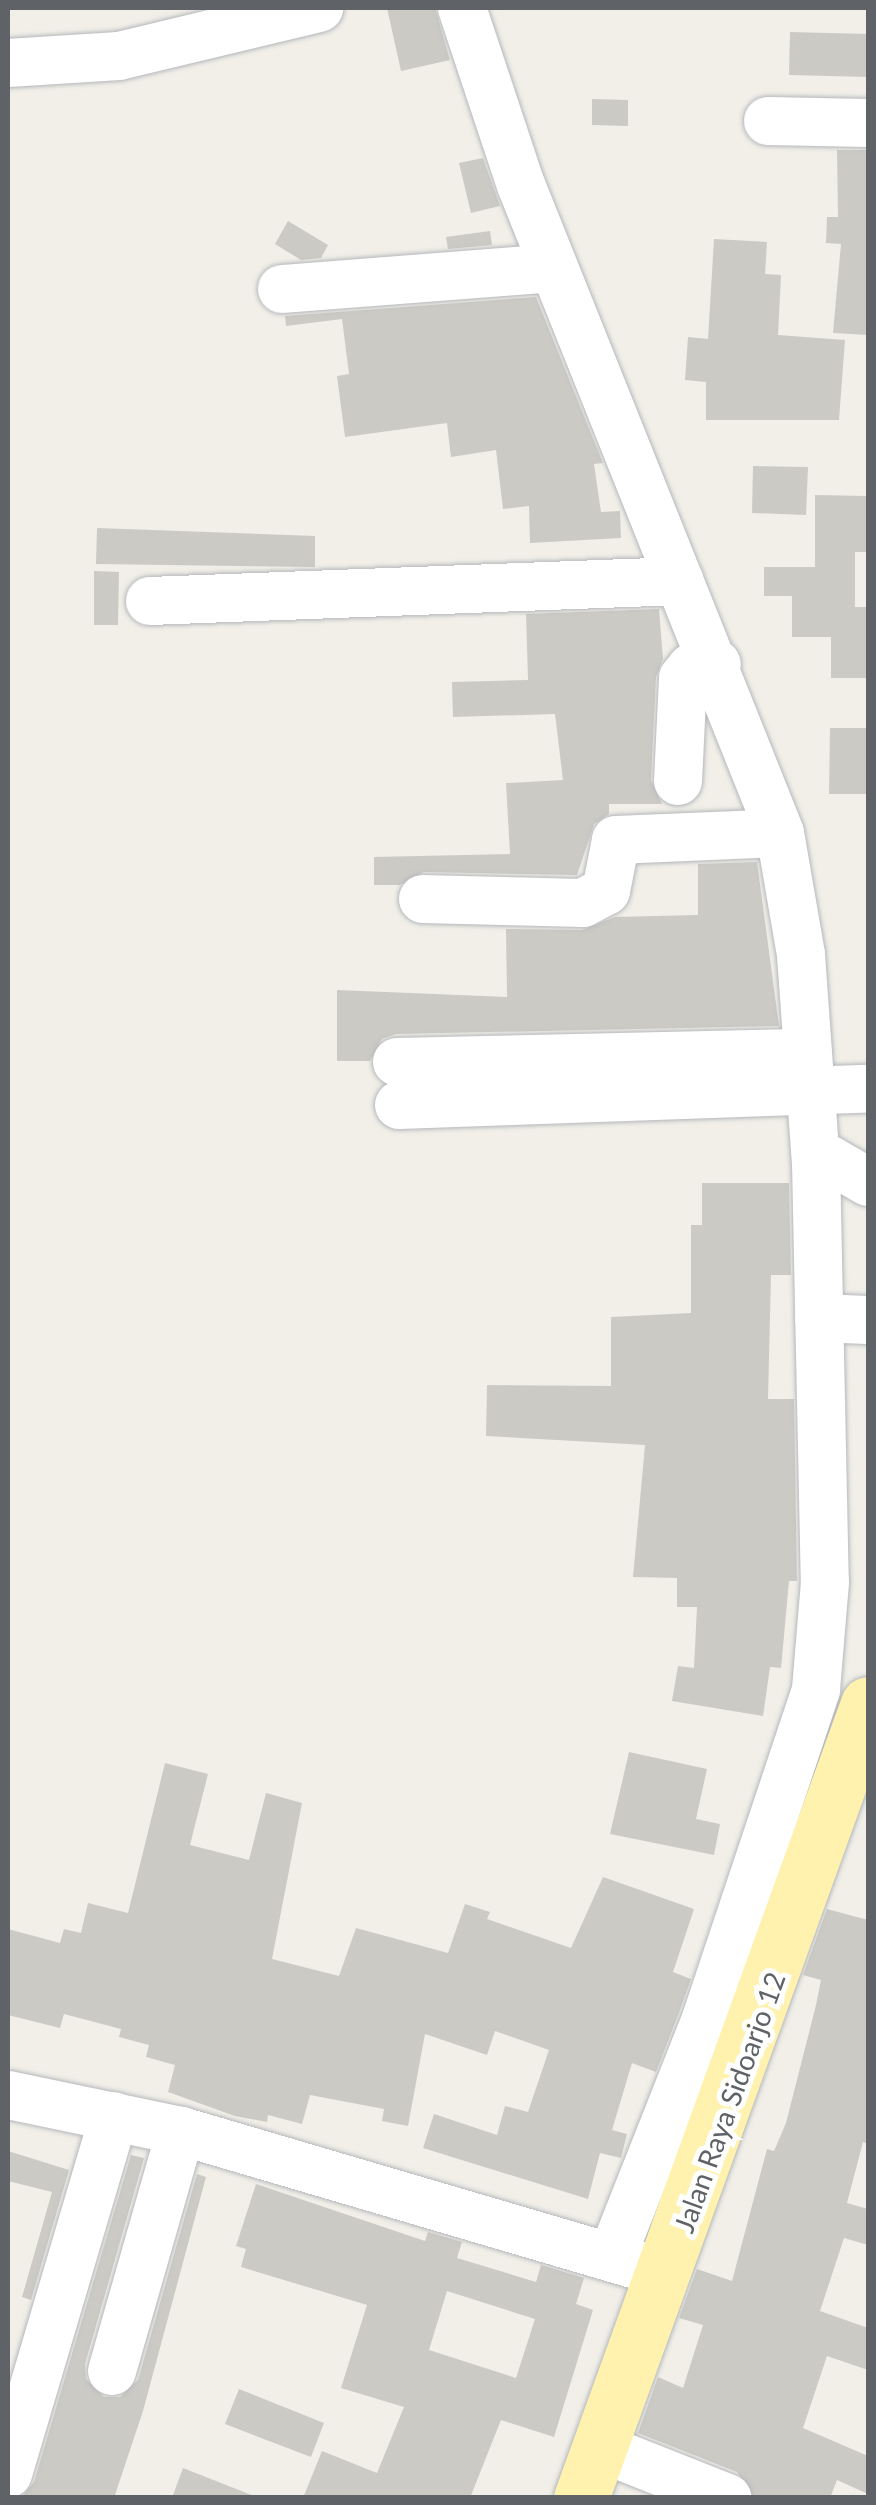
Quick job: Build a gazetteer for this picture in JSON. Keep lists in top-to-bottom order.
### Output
{
  "streets": {
    "main road": ["Jalan Raya Sidoarjo 12"]
  }
}
